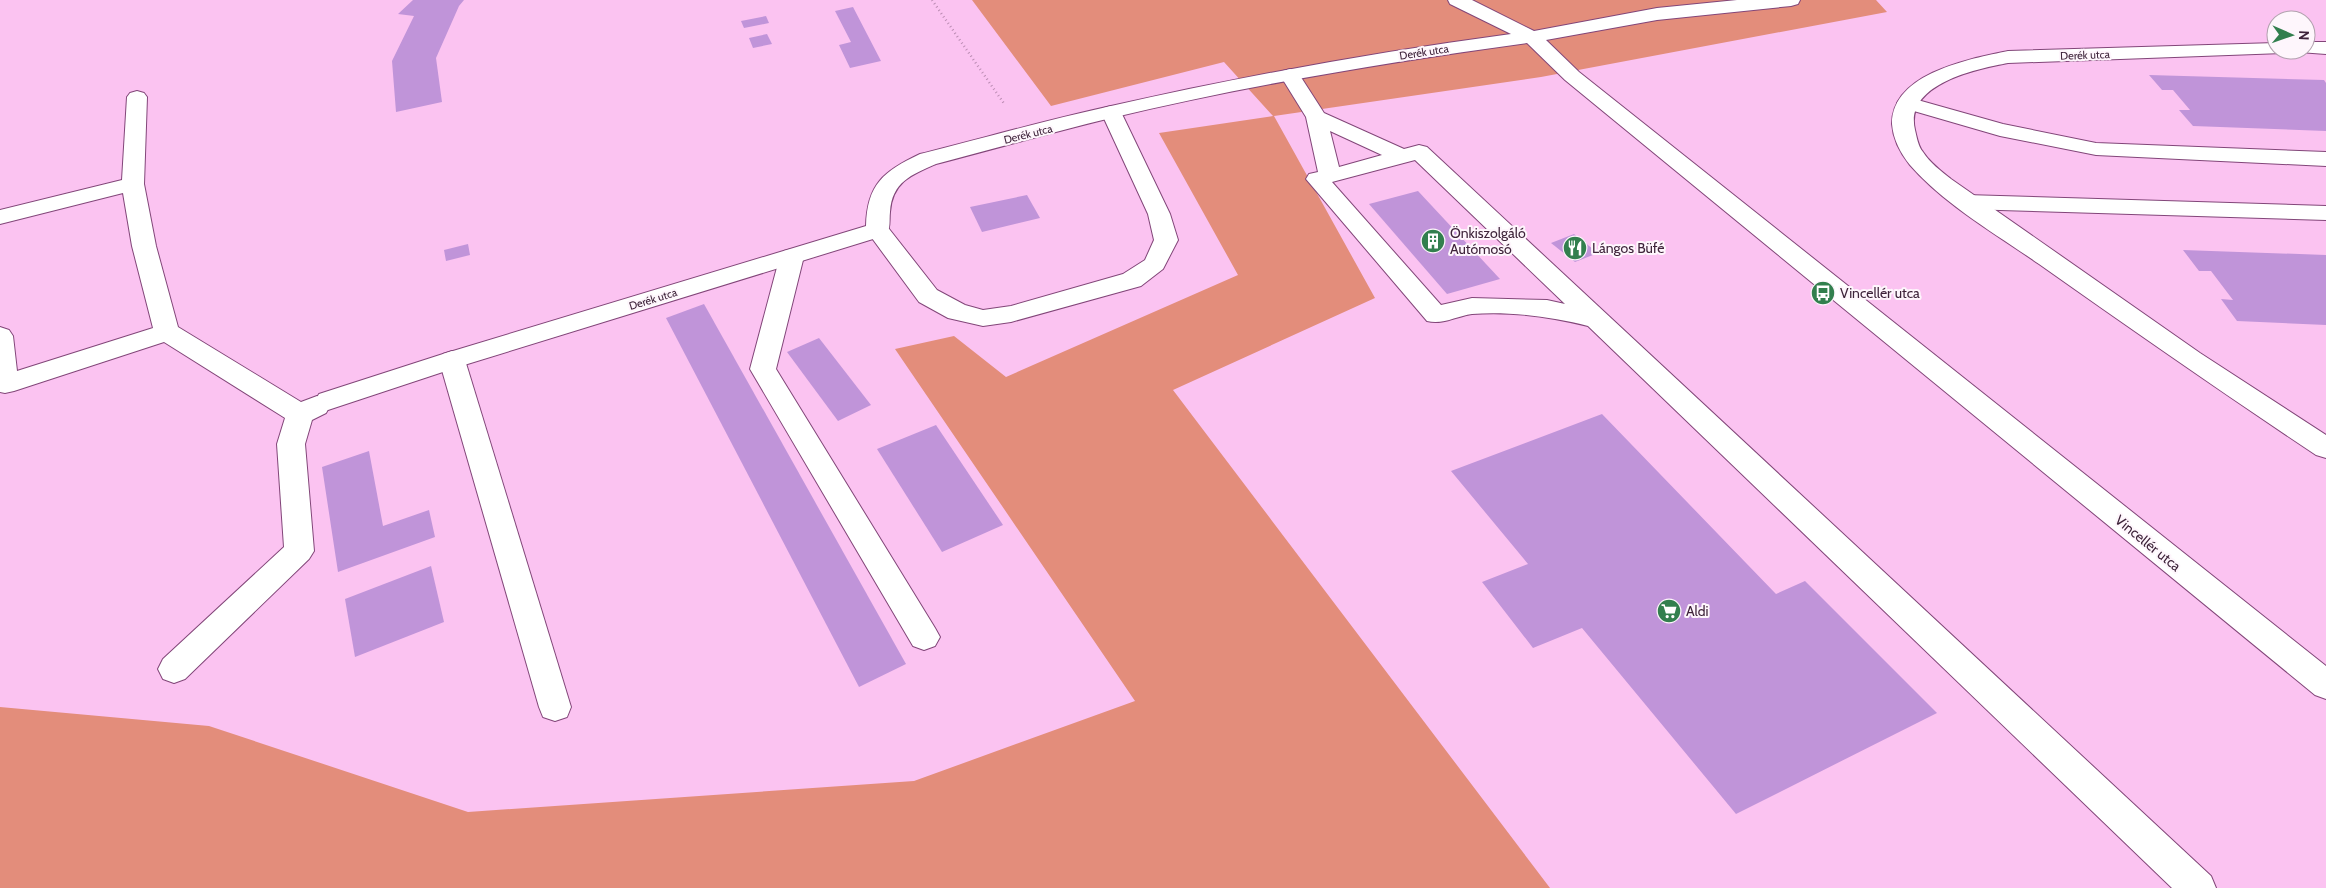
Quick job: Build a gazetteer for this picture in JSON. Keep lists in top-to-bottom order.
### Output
{
  "streets": {
    "street": ["Derék utca", "Vincellér utca"]
  },
  "crossings": [
    ["Derék utca", "Vincellér utca"]
  ],
  "places": {
    "building": ["Önkiszolgáló Autómosó"],
    "restaurant": ["Lángos Büfé"],
    "bus stop": ["Vincellér utca"],
    "supermarket": ["Aldi"]
  },
  "north": "right"
}
